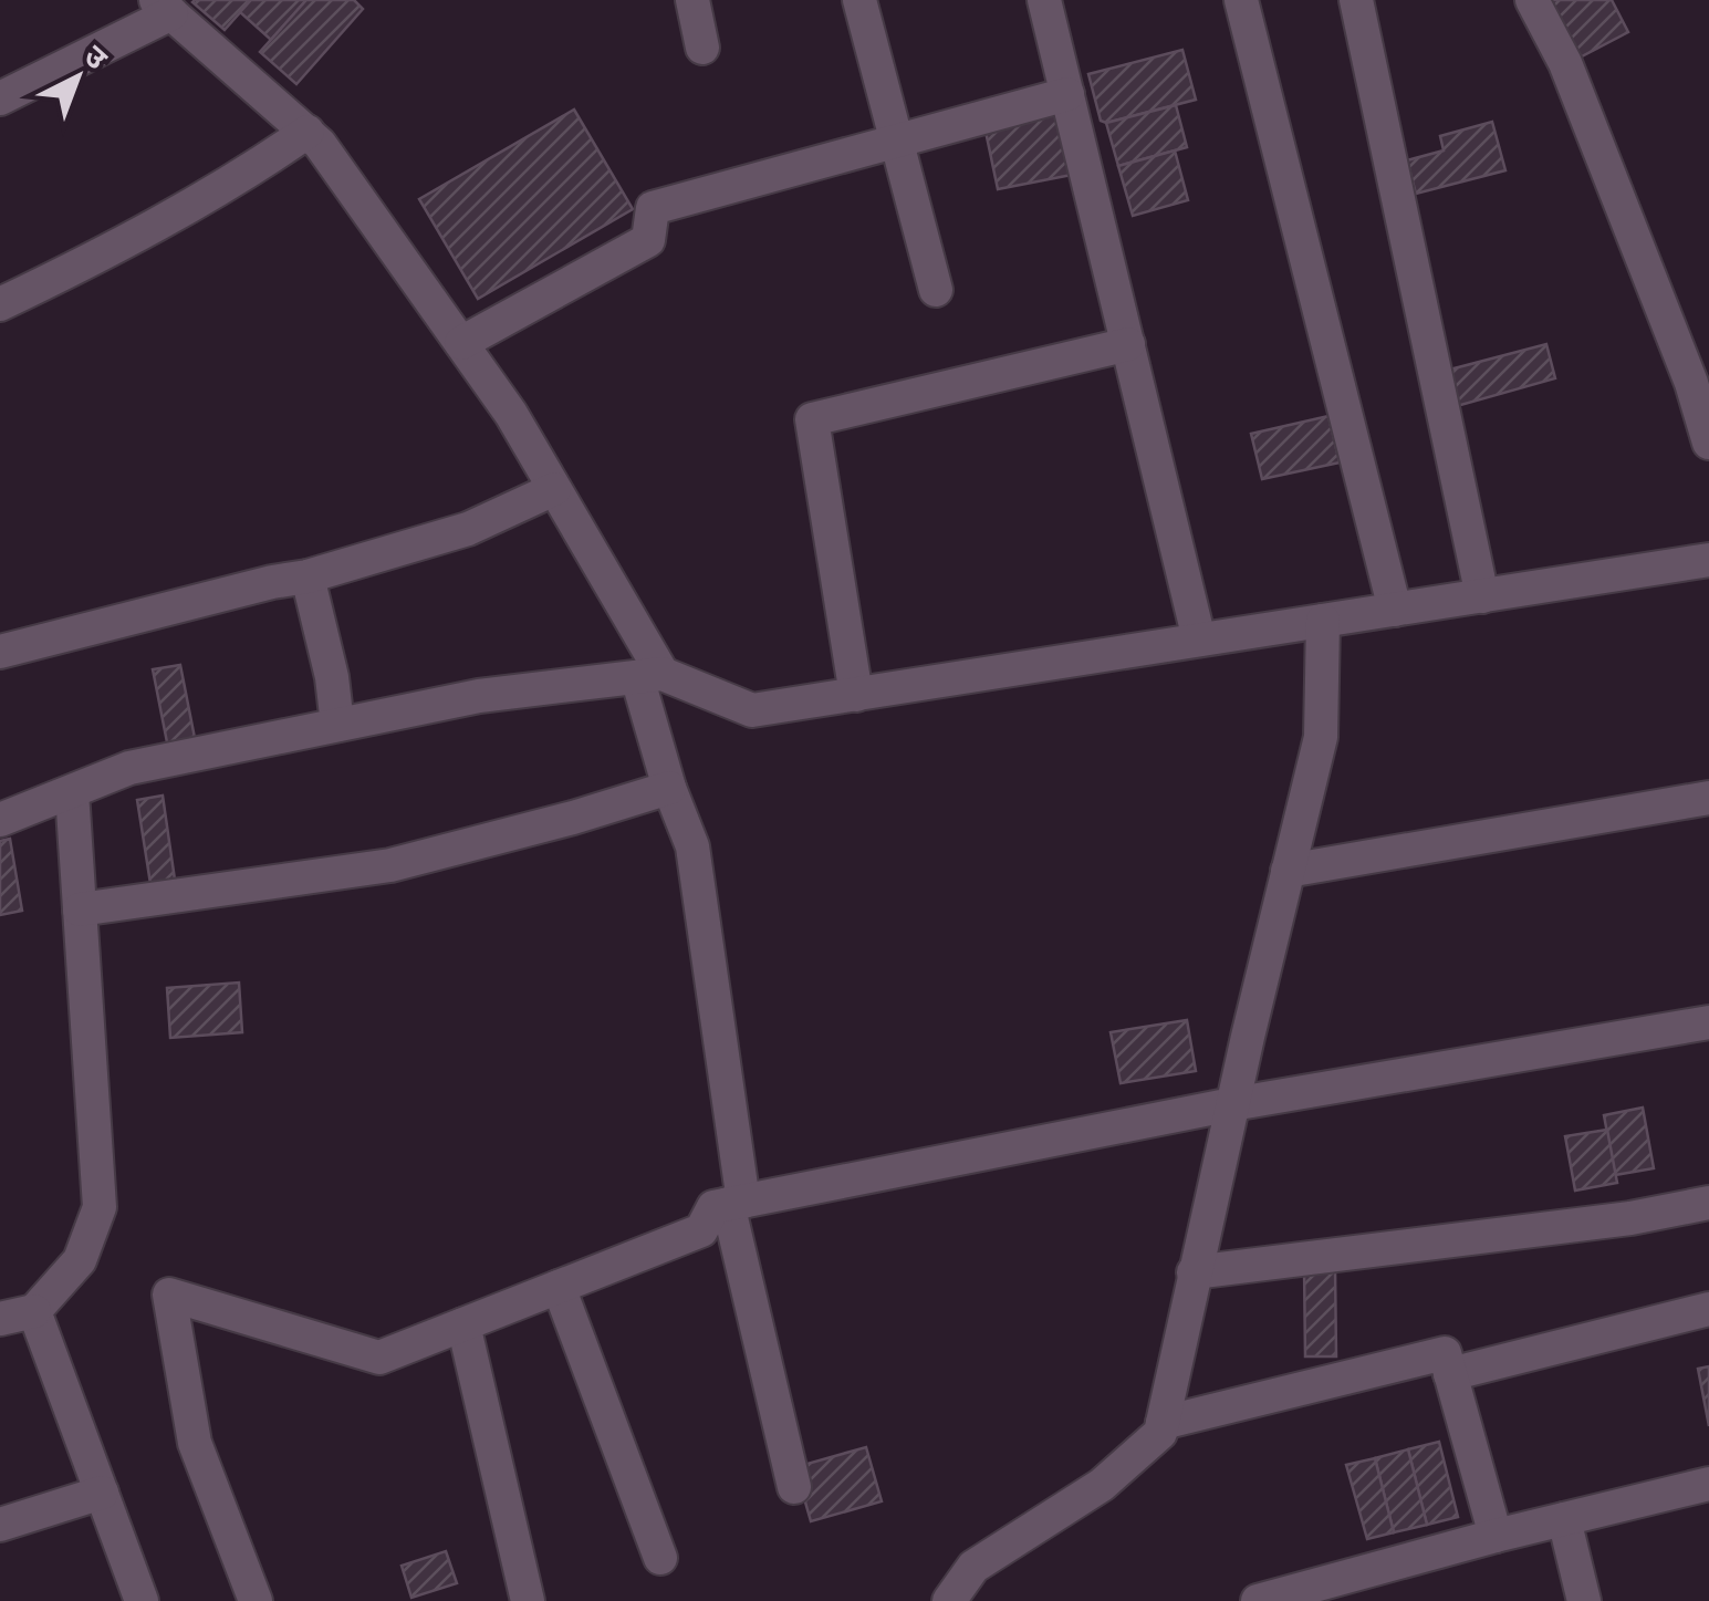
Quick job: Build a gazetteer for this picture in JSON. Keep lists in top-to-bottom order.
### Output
{
  "north": "top right"
}
